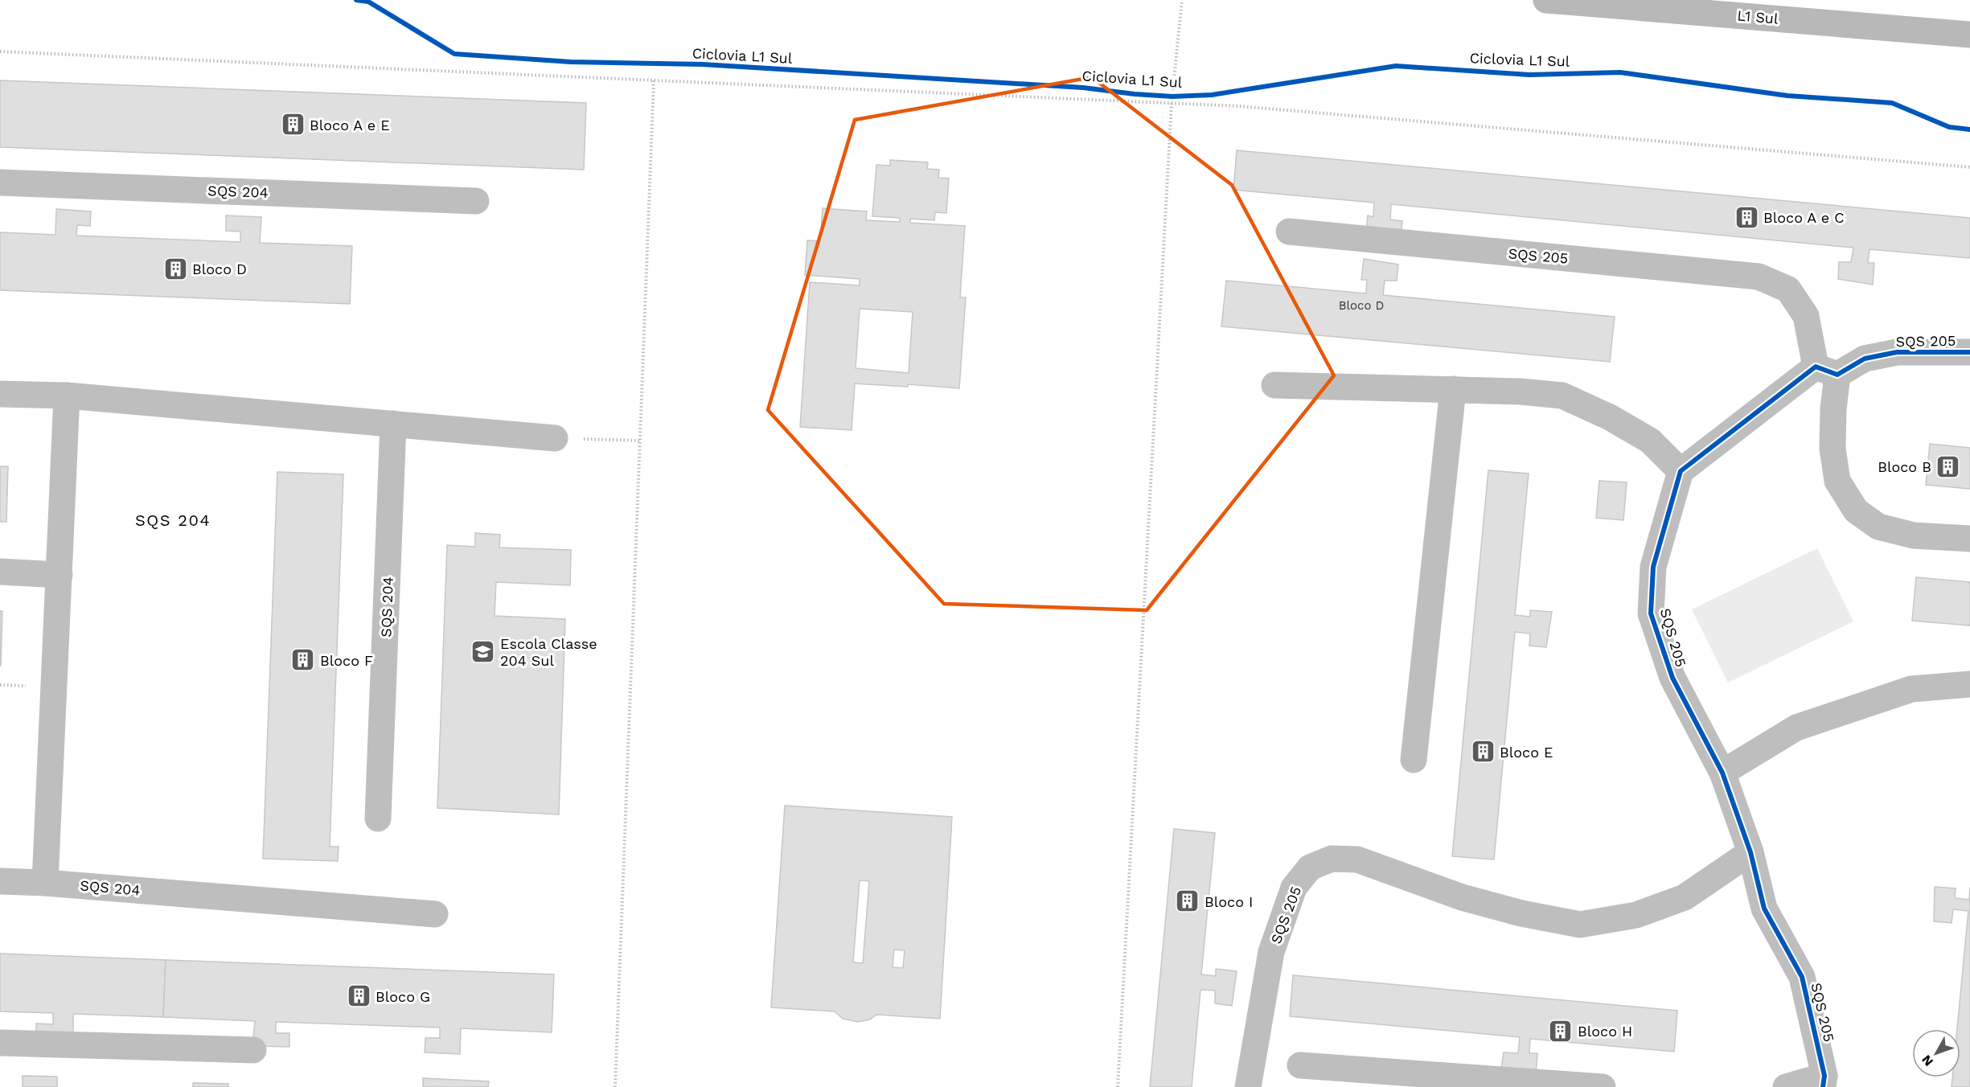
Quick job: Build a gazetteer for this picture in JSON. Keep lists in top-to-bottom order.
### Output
{
  "streets": {
    "street": ["L1 Sul", "SQS 204", "SQS 205"],
    "cycle path": ["Ciclovia L1 Sul"]
  },
  "districts": ["SQS 204"],
  "places": {
    "building": [
      "Bloco A e E",
      "Bloco A e C",
      "Bloco D",
      "Bloco B",
      "Bloco F",
      "Bloco E",
      "Bloco I",
      "Bloco G",
      "Bloco H"
    ],
    "school or university": ["Escola Classe 204 Sul"]
  },
  "house_numbers": ["Bloco D"],
  "north": "bottom left"
}
